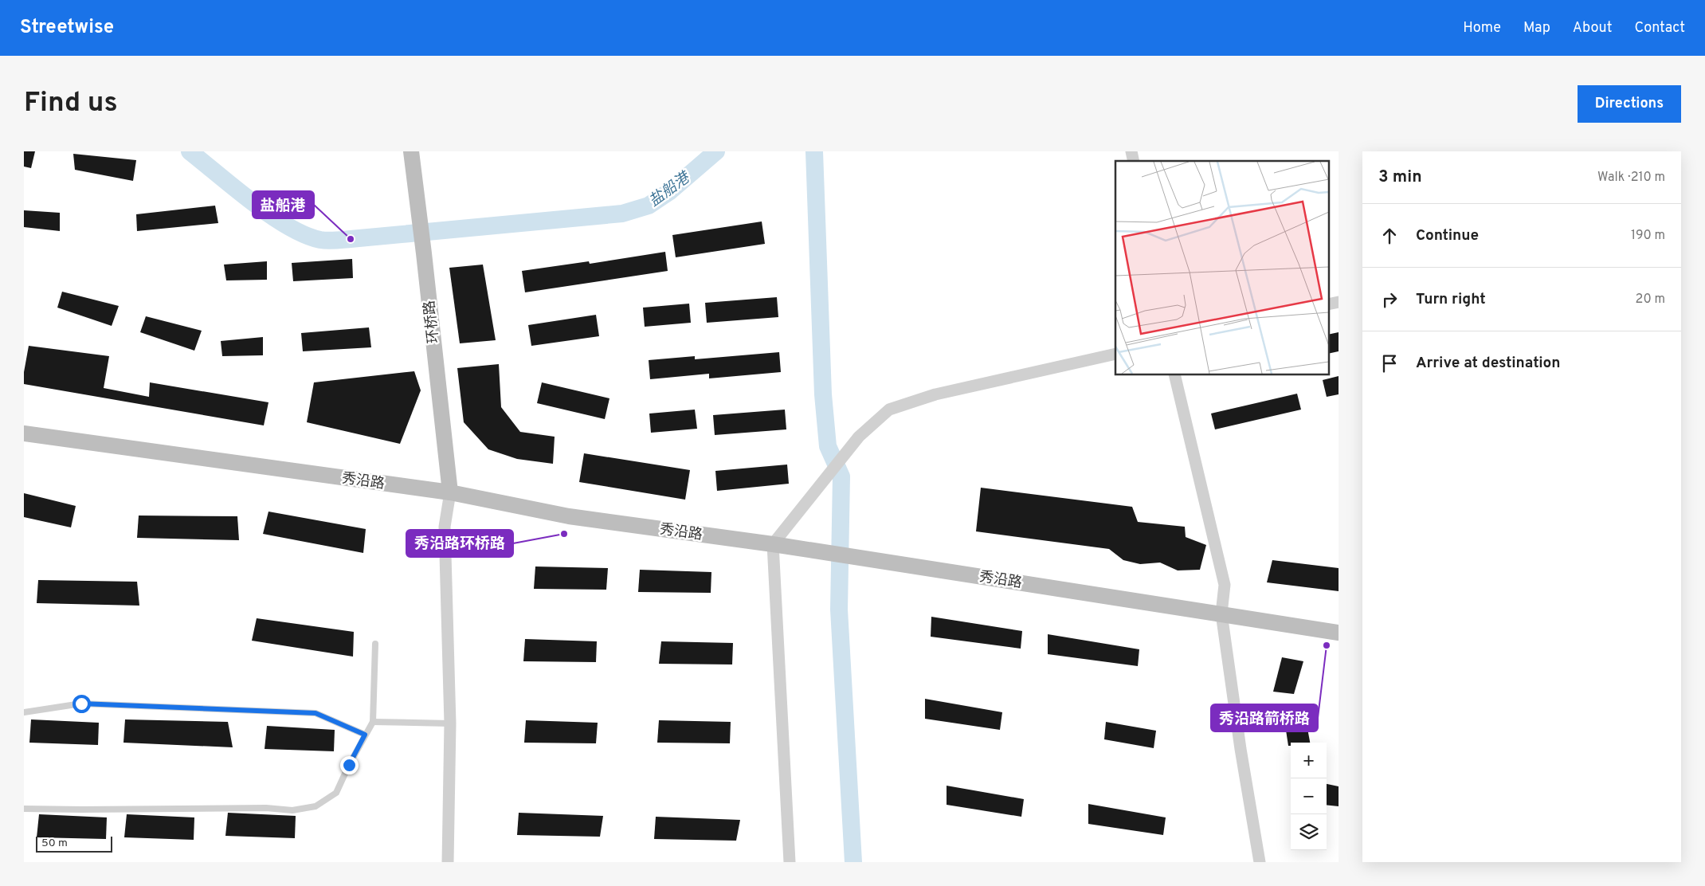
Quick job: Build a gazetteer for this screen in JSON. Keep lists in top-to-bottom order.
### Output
{
  "streets": {
    "main road": ["环桥路", "秀沿路"]
  },
  "crossings": [
    ["环桥路", "秀沿路"]
  ],
  "water": ["盐船港"],
  "places": ["盐船港", "秀沿路环桥路", "秀沿路箭桥路"],
  "scale_bar": "50 m",
  "page": {
    "header": "Streetwise",
    "nav": [
      "Home",
      "Map",
      "About",
      "Contact"
    ],
    "buttons": "Directions",
    "title": "Find us",
    "heading": ["3 min", "Walk · 210 m"],
    "list": [
      ["Continue", "190 m"],
      ["Turn right", "20 m"],
      "Arrive at destination"
    ],
    "map_buttons": ["+", "−"],
    "scale": "50 m"
  }
}
